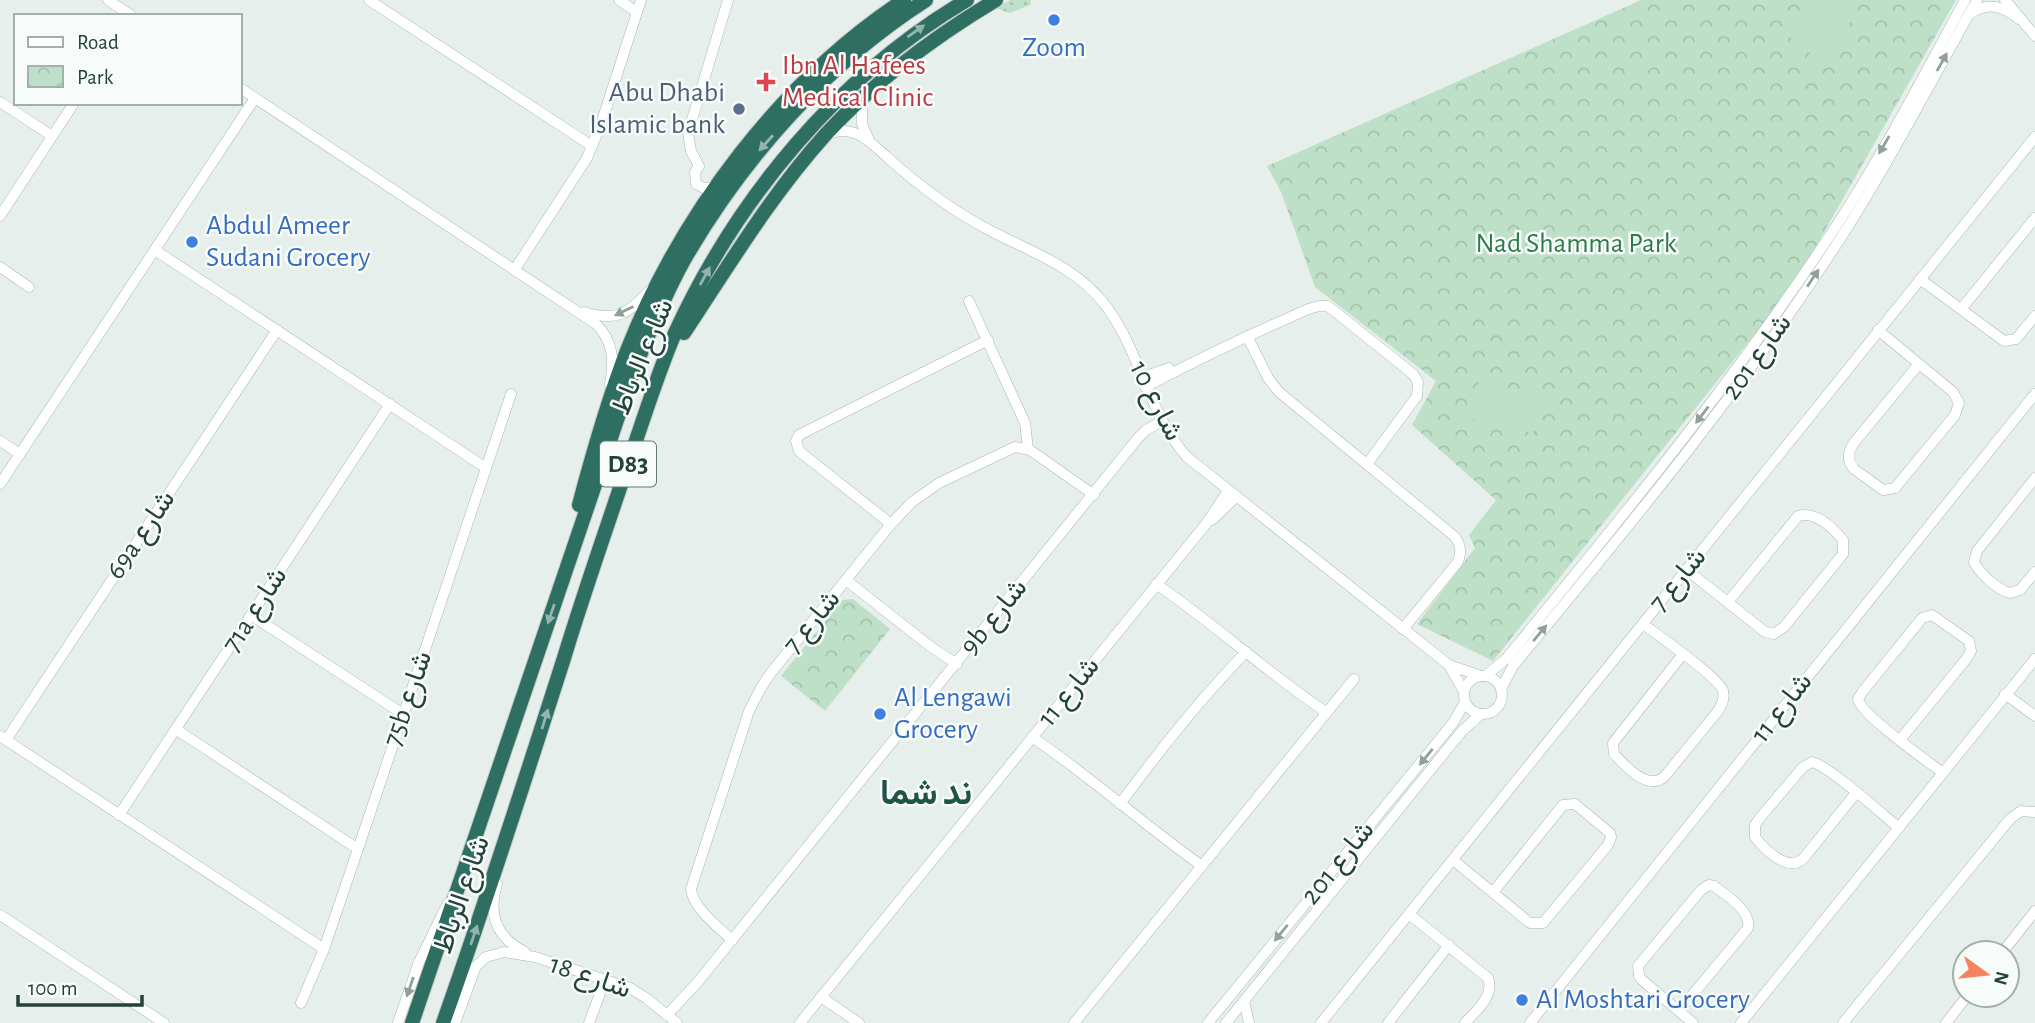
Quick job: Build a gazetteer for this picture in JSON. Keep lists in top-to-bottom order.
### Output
{
  "streets": {
    "highway": ["شارع الرباط", "D83"],
    "street": [
      "شارع 201",
      "شارع 10",
      "69a شارع",
      "شارع 7",
      "71a شارع",
      "9b شارع",
      "شارع 11",
      "75b شارع",
      "شارع 18"
    ]
  },
  "crossings": [
    ["شارع الرباط", "شارع 18"],
    ["شارع 201", "شارع 10"],
    ["شارع 10", "9b شارع"],
    ["شارع 10", "شارع 11"],
    ["شارع 7", "9b شارع"],
    ["9b شارع", "شارع 18"]
  ],
  "districts": ["ند شما"],
  "parks": ["Nad Shamma Park"],
  "places": {
    "other": [
      "Zoom",
      "Abu Dhabi Islamic bank",
      "Abdul Ameer Sudani Grocery",
      "Al Lengawi Grocery",
      "Al Moshtari Grocery"
    ],
    "health": ["Ibn Al Hafees Medical Clinic"]
  },
  "legend": ["Road", "Park"],
  "scale_bar": "100 m",
  "north": "right"
}
